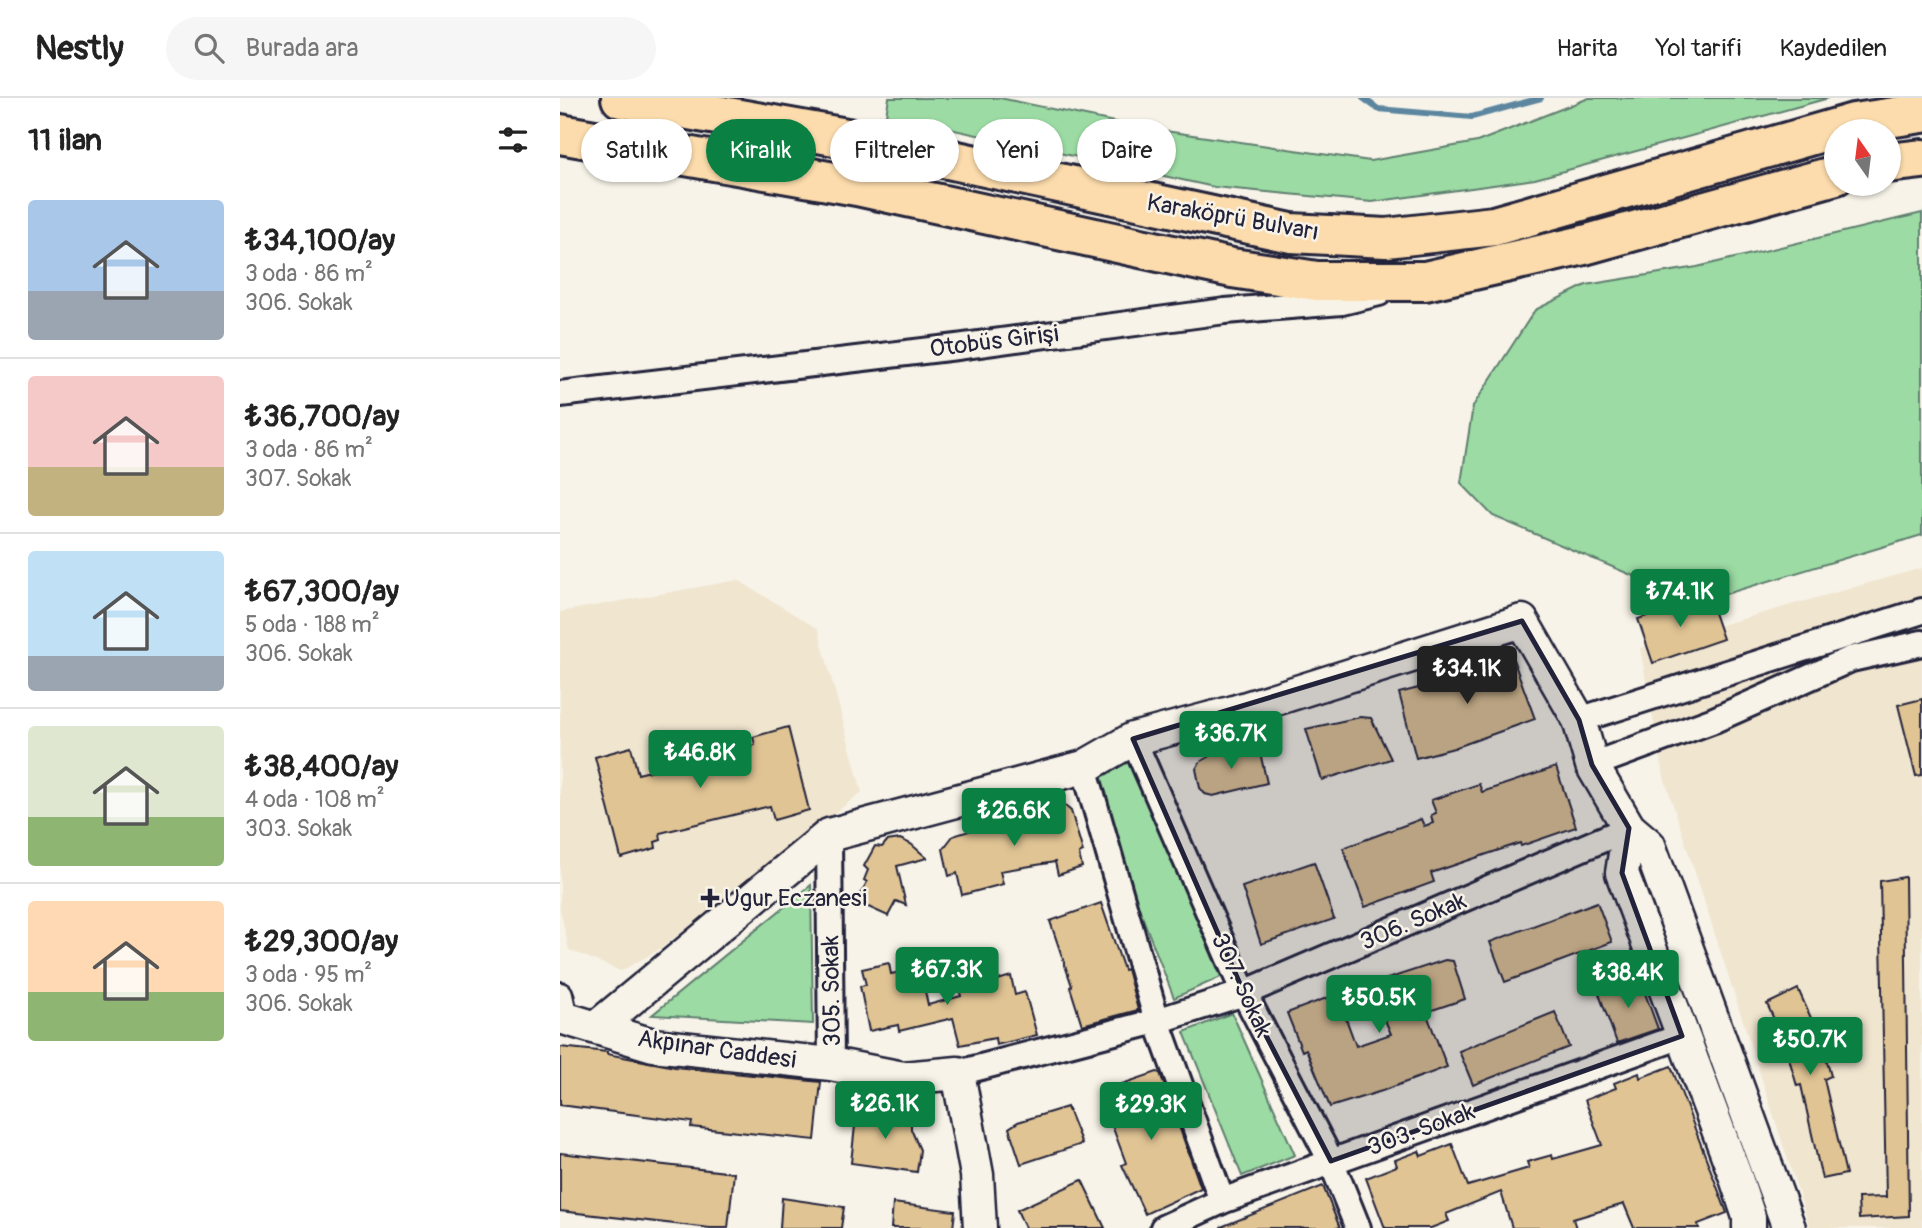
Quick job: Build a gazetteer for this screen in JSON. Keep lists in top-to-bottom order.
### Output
{
  "streets": {
    "highway": ["Karaköprü Bulvarı"],
    "street": [
      "Otobüs Girişi",
      "306. Sokak",
      "307. Sokak",
      "305. Sokak",
      "Akpınar Caddesi",
      "303. Sokak"
    ]
  },
  "crossings": [
    ["Karaköprü Bulvarı", "Otobüs Girişi"],
    ["306. Sokak", "307. Sokak"],
    ["306. Sokak", "Akpınar Caddesi"],
    ["307. Sokak", "303. Sokak"],
    ["305. Sokak", "Akpınar Caddesi"]
  ],
  "places": {
    "health": ["Ugur Eczanesi"]
  },
  "north": "top",
  "page": {
    "header": "Nestly",
    "search": "Burada ara",
    "nav": ["Harita", "Yol tarifi", "Kaydedilen"],
    "heading": "11 ilan",
    "chip": [
      "Satılık",
      "Kiralık",
      "Filtreler",
      "Yeni",
      "Daire"
    ],
    "list": [
      {
        "name": "₺34,100/ay",
        "note": "3 oda · 86 m² · 306. Sokak"
      },
      {
        "name": "₺36,700/ay",
        "note": "3 oda · 86 m² · 307. Sokak"
      },
      {
        "name": "₺67,300/ay",
        "note": "5 oda · 188 m² · 306. Sokak"
      },
      {
        "name": "₺38,400/ay",
        "note": "4 oda · 108 m² · 303. Sokak"
      },
      {
        "name": "₺29,300/ay",
        "note": "3 oda · 95 m² · 306. Sokak"
      }
    ],
    "price": [
      "₺74.1K",
      "₺34.1K",
      "₺36.7K",
      "₺46.8K",
      "₺26.6K",
      "₺67.3K",
      "₺38.4K",
      "₺50.5K",
      "₺50.7K",
      "₺26.1K",
      "₺29.3K"
    ]
  }
}
